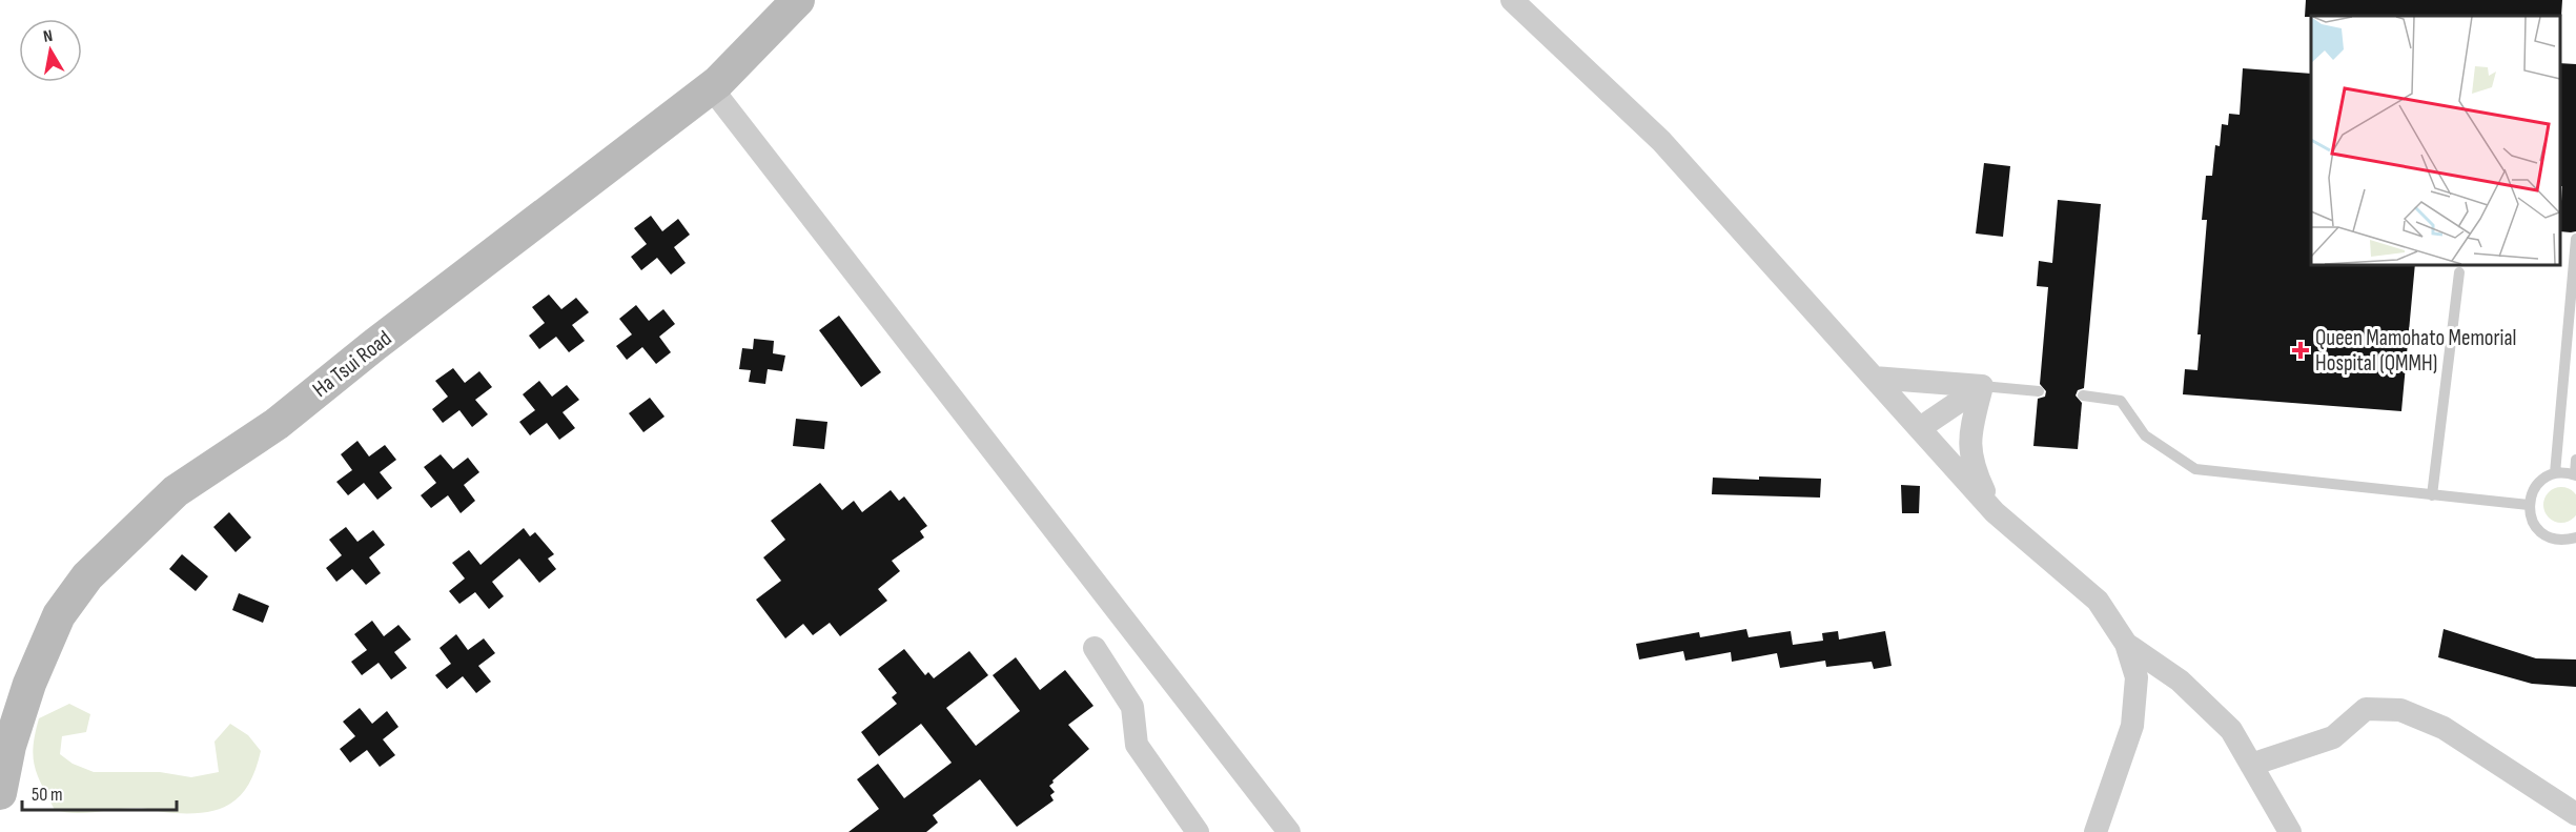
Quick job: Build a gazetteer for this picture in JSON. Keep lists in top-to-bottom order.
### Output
{
  "streets": {
    "street": ["Ha Tsui Road"]
  },
  "places": {
    "health": ["Queen Mamohato Memorial Hospital (QMMH)"]
  },
  "scale_bar": "50 m",
  "north": "top"
}
